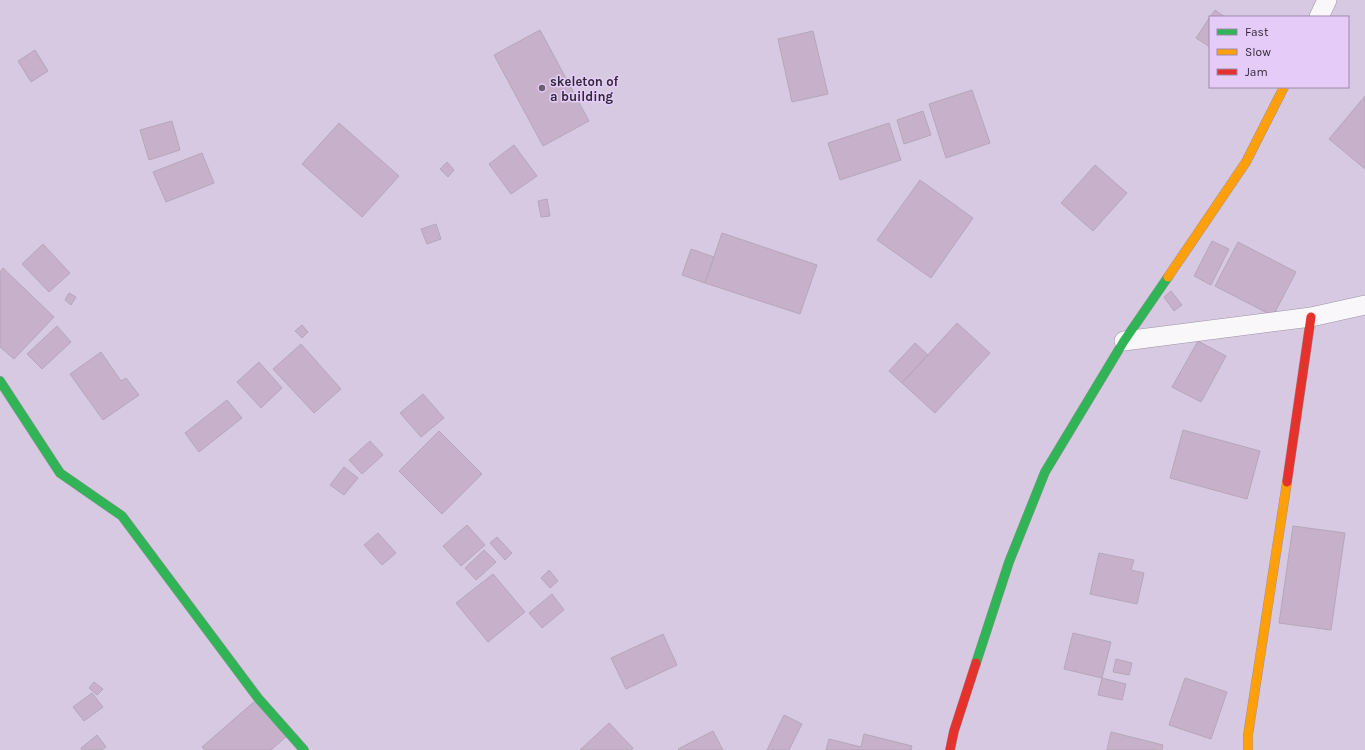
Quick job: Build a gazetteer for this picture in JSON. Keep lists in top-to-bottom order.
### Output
{
  "places": ["skeleton of a building"],
  "legend": ["Fast", "Slow", "Jam"]
}
